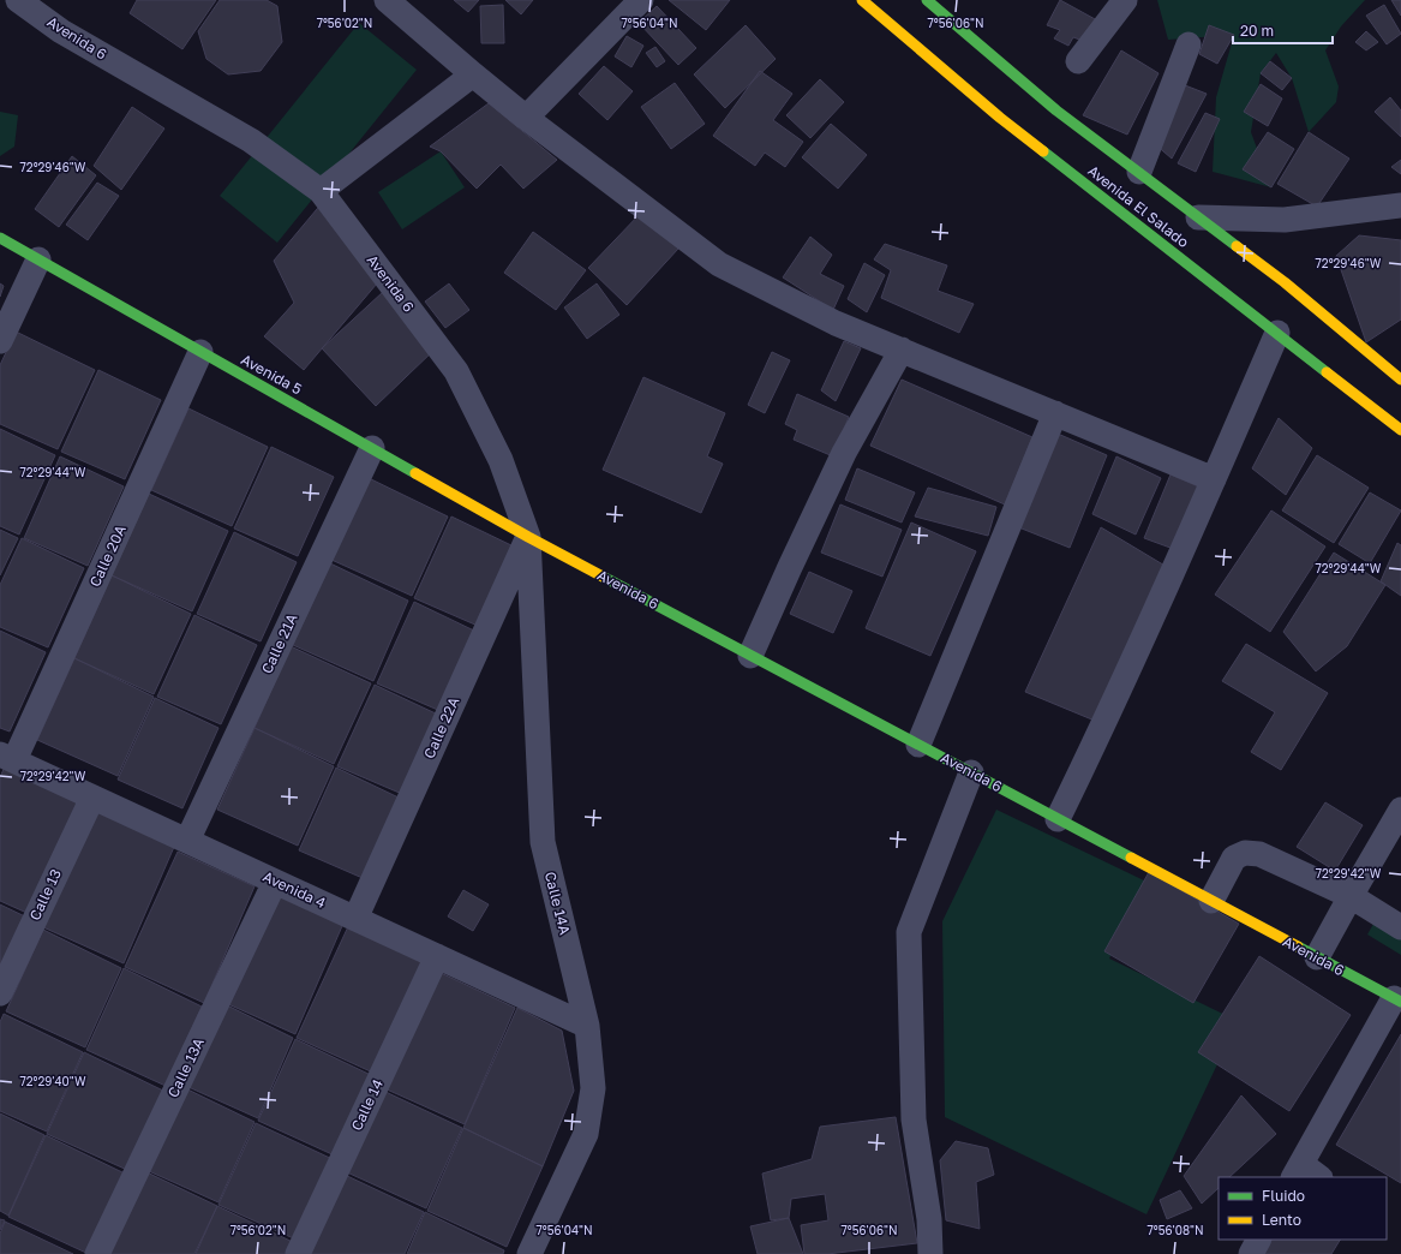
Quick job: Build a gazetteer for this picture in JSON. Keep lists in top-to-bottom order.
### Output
{
  "streets": {
    "street": [
      "Avenida 6",
      "Avenida El Salado",
      "Avenida 5",
      "Calle 20A",
      "Calle 21A",
      "Calle 22A",
      "Avenida 4",
      "Calle 13",
      "Calle 14A",
      "Calle 13A",
      "Calle 14"
    ]
  },
  "crossings": [
    ["Avenida 6", "Avenida 5"],
    ["Avenida 6", "Calle 22A"],
    ["Avenida 6", "Calle 14A"],
    ["Avenida 5", "Calle 20A"],
    ["Avenida 5", "Calle 21A"],
    ["Avenida 5", "Calle 22A"],
    ["Avenida 5", "Calle 14A"],
    ["Calle 20A", "Avenida 4"],
    ["Calle 21A", "Avenida 4"],
    ["Calle 22A", "Avenida 4"],
    ["Calle 22A", "Calle 14A"],
    ["Avenida 4", "Calle 13"],
    ["Avenida 4", "Calle 14A"],
    ["Avenida 4", "Calle 13A"],
    ["Avenida 4", "Calle 14"]
  ],
  "legend": ["Fluido", "Lento"],
  "scale_bar": "20 m",
  "coordinates": [
    "7°56'02\"N",
    "7°56'04\"N",
    "7°56'06\"N",
    "72°29'46\"W",
    "72°29'44\"W",
    "72°29'42\"W",
    "72°29'40\"W",
    "7°56'08\"N"
  ]
}
